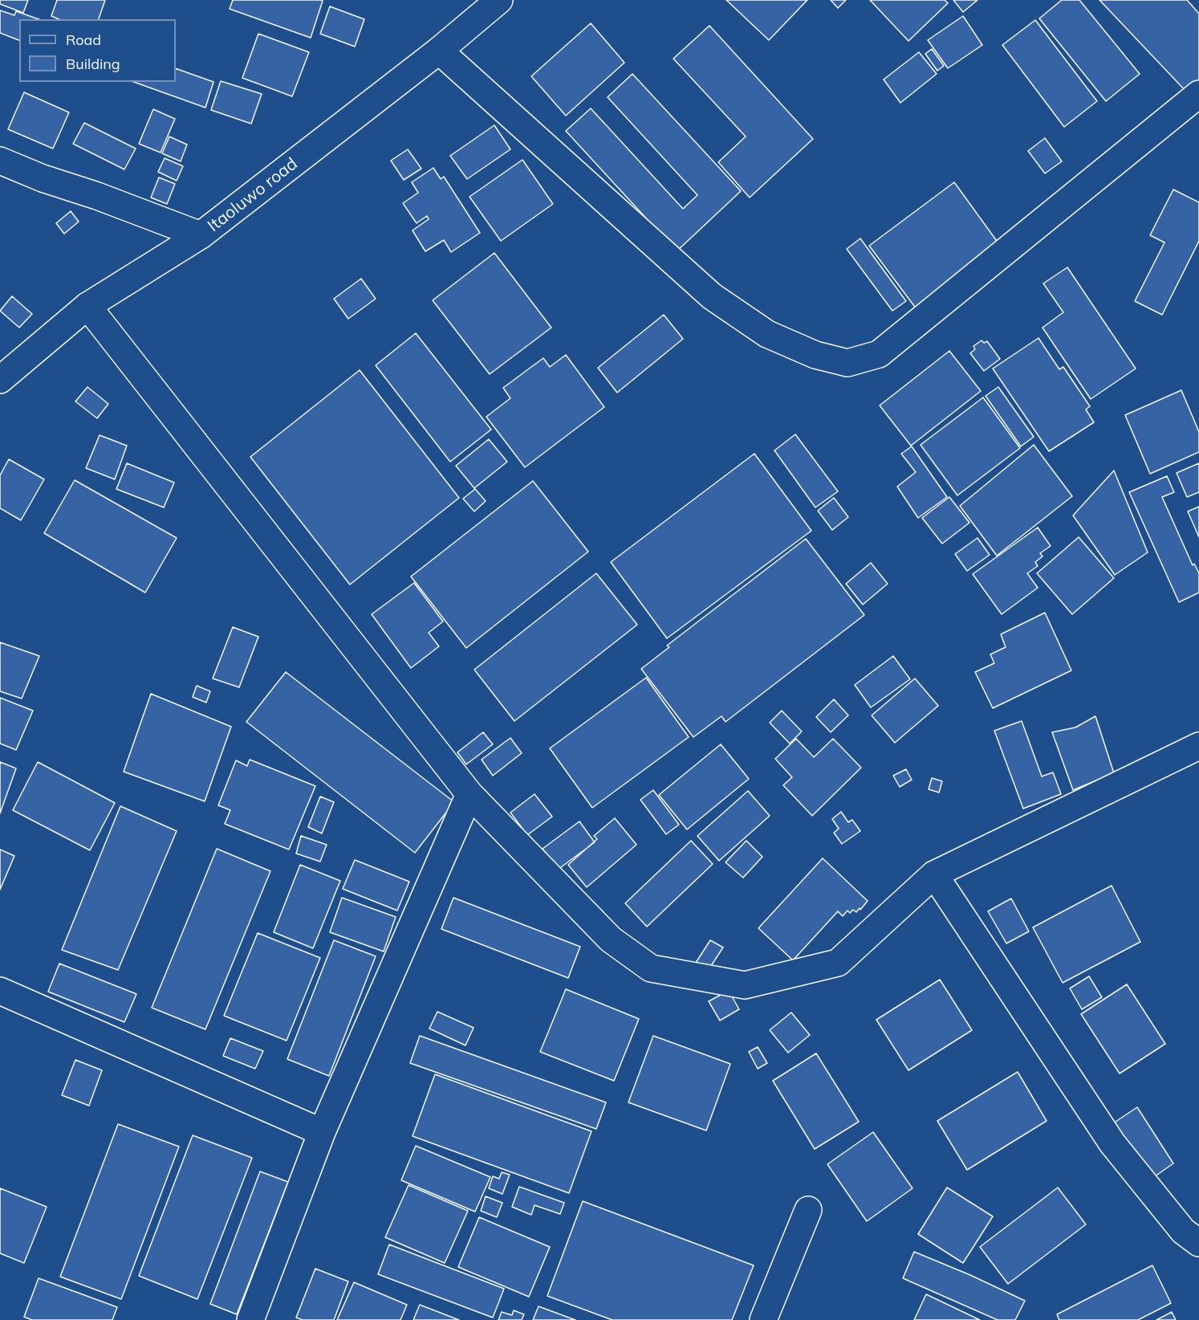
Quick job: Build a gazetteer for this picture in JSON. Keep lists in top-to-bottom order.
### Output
{
  "streets": {
    "street": ["Itaoluwo road"]
  },
  "legend": ["Road", "Building"]
}
